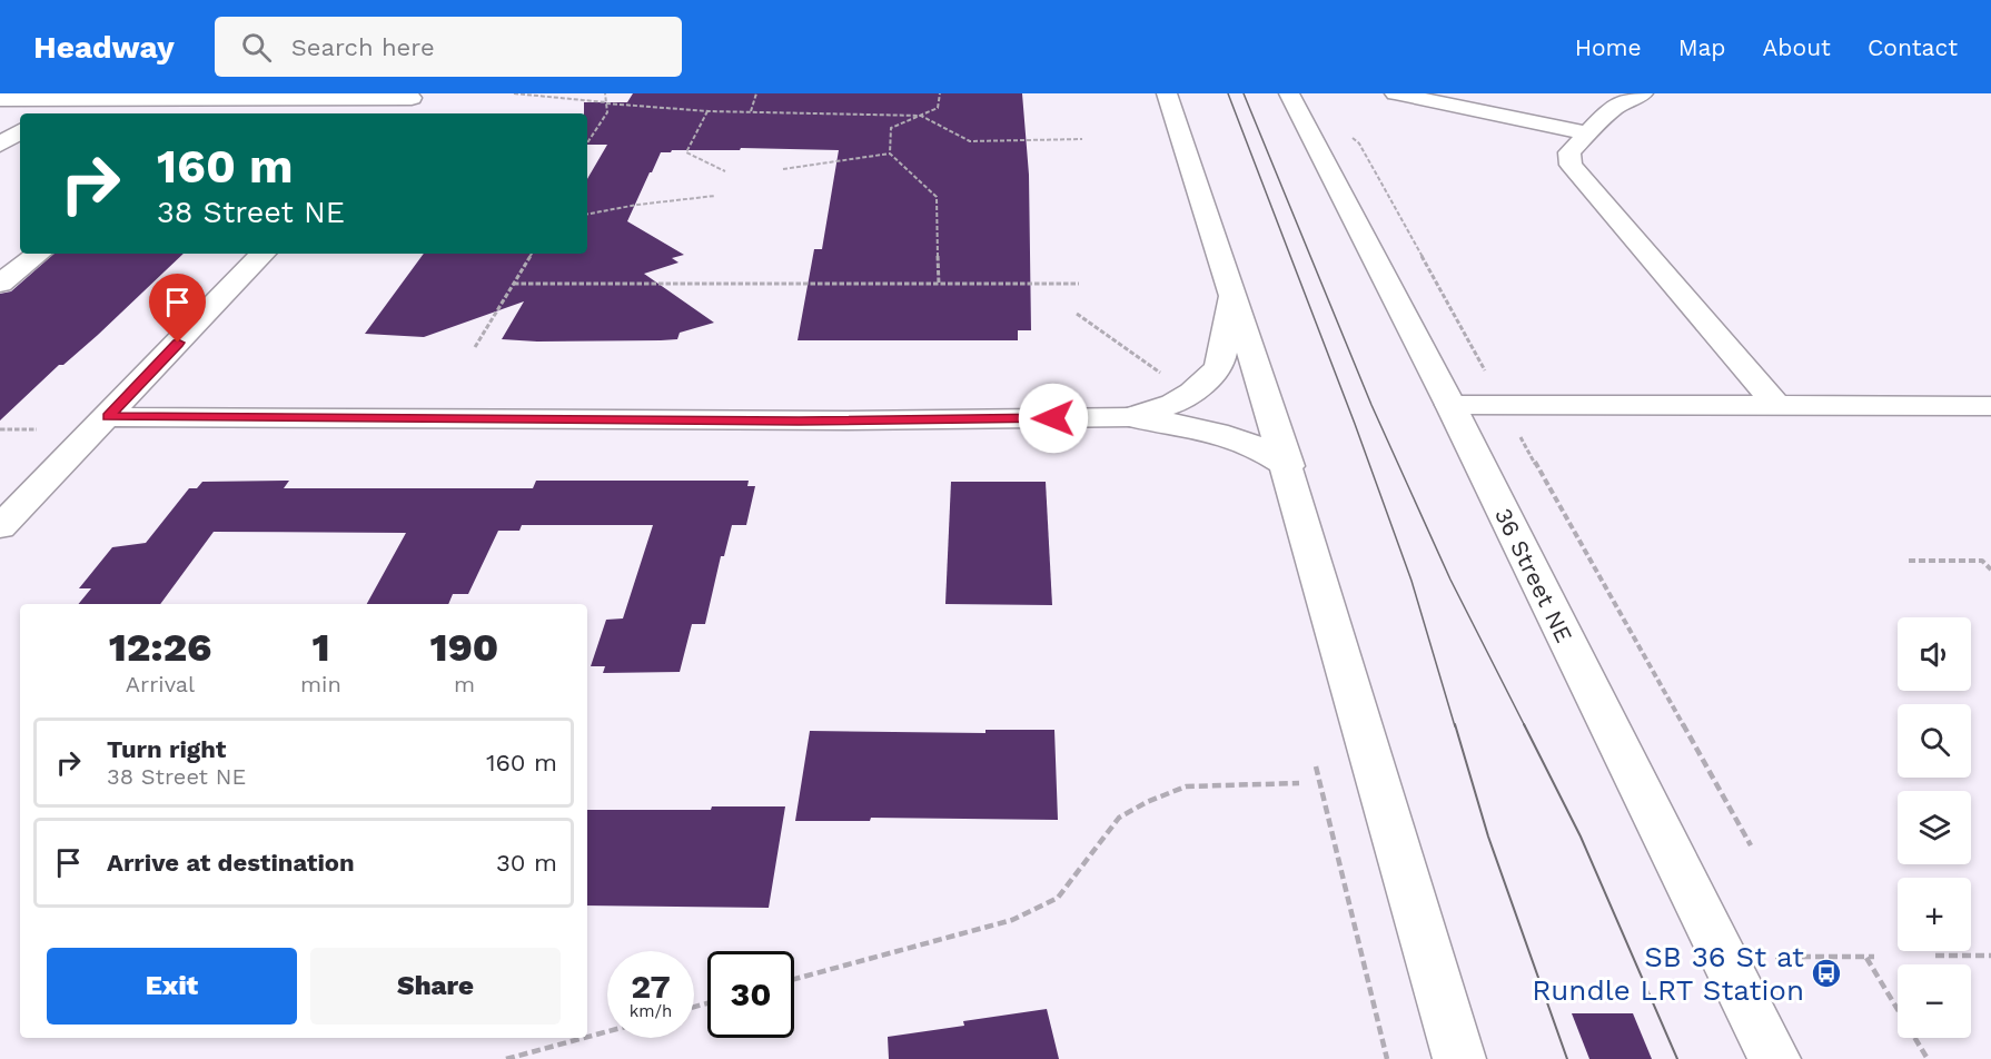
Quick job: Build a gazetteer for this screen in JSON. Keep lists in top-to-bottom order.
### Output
{
  "streets": {
    "main road": ["36 Street NE"]
  },
  "places": {
    "bus stop": ["SB 36 St at Rundle LRT Station"]
  },
  "page": {
    "header": "Headway",
    "search": "Search here",
    "nav": [
      "Home",
      "Map",
      "About",
      "Contact"
    ],
    "turn": ["160 m", "38 Street NE"],
    "eta": [
      "12:26",
      "Arrival",
      "1",
      "min",
      "190",
      "m"
    ],
    "map_buttons": ["+", "−"],
    "list": [
      {
        "name": "Turn right",
        "note": "38 Street NE",
        "value": "160 m"
      },
      {
        "name": "Arrive at destination",
        "value": "30 m"
      }
    ],
    "buttons": ["Exit", "Share"],
    "speed": "27 km/h",
    "limit": "30"
  }
}
